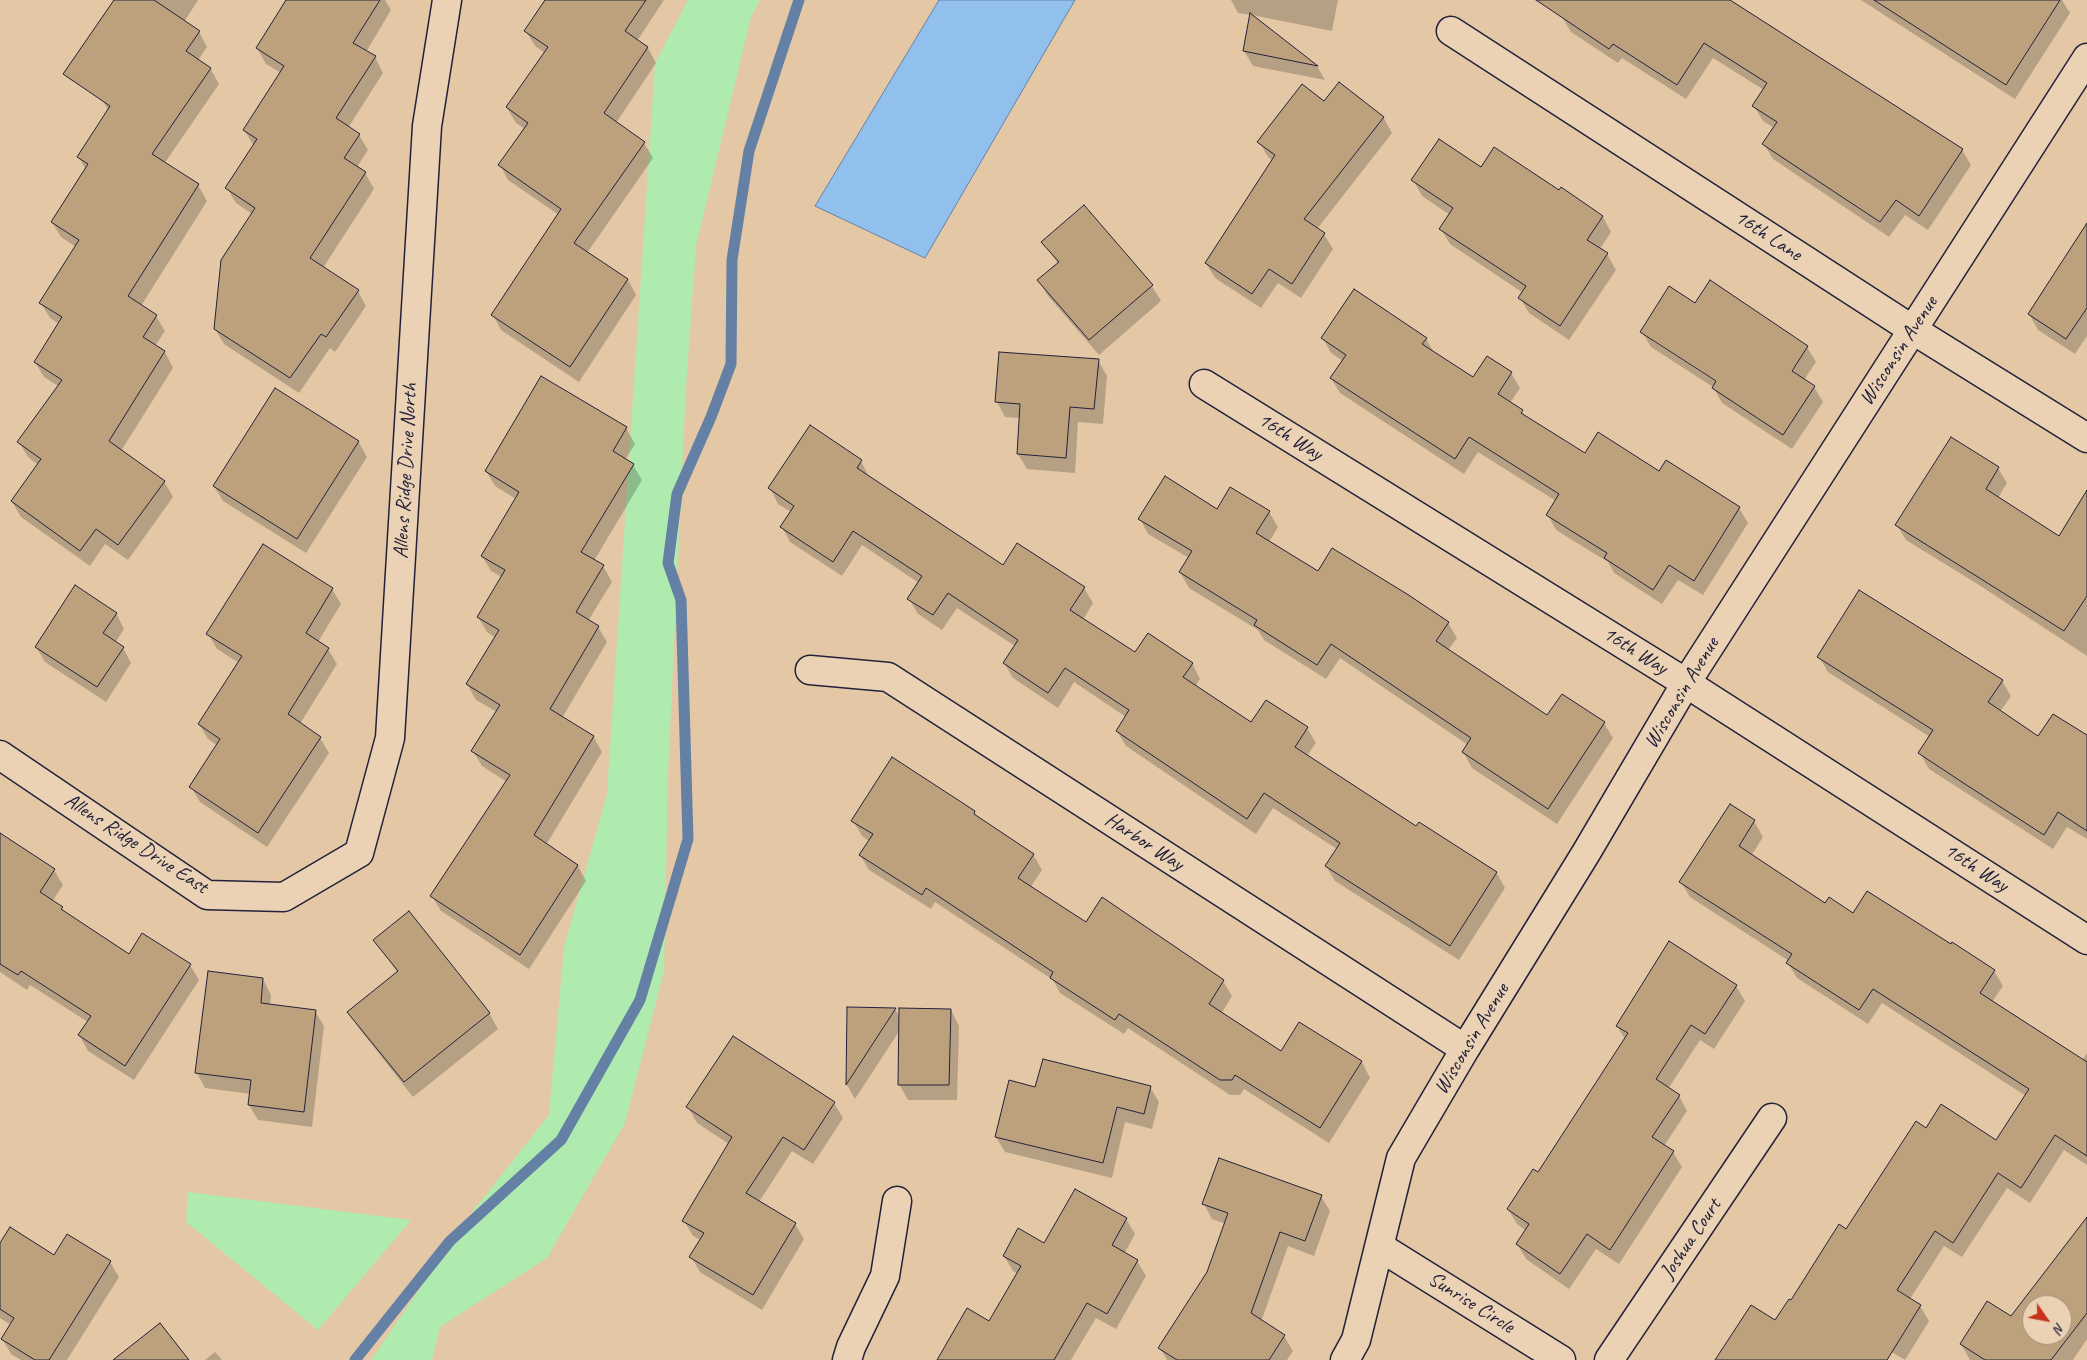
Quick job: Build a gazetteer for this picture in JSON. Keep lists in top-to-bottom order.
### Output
{
  "streets": {
    "street": [
      "16th Lane",
      "Wisconsin Avenue",
      "16th Way",
      "Allens Ridge Drive North",
      "Harbor Way",
      "Allens Ridge Drive East",
      "Joshua Court",
      "Sunrise Circle"
    ]
  },
  "crossings": [
    ["16th Lane", "Wisconsin Avenue"],
    ["Wisconsin Avenue", "16th Way"],
    ["Wisconsin Avenue", "Harbor Way"],
    ["Wisconsin Avenue", "Sunrise Circle"],
    ["Allens Ridge Drive North", "Allens Ridge Drive East"]
  ],
  "north": "bottom right"
}
